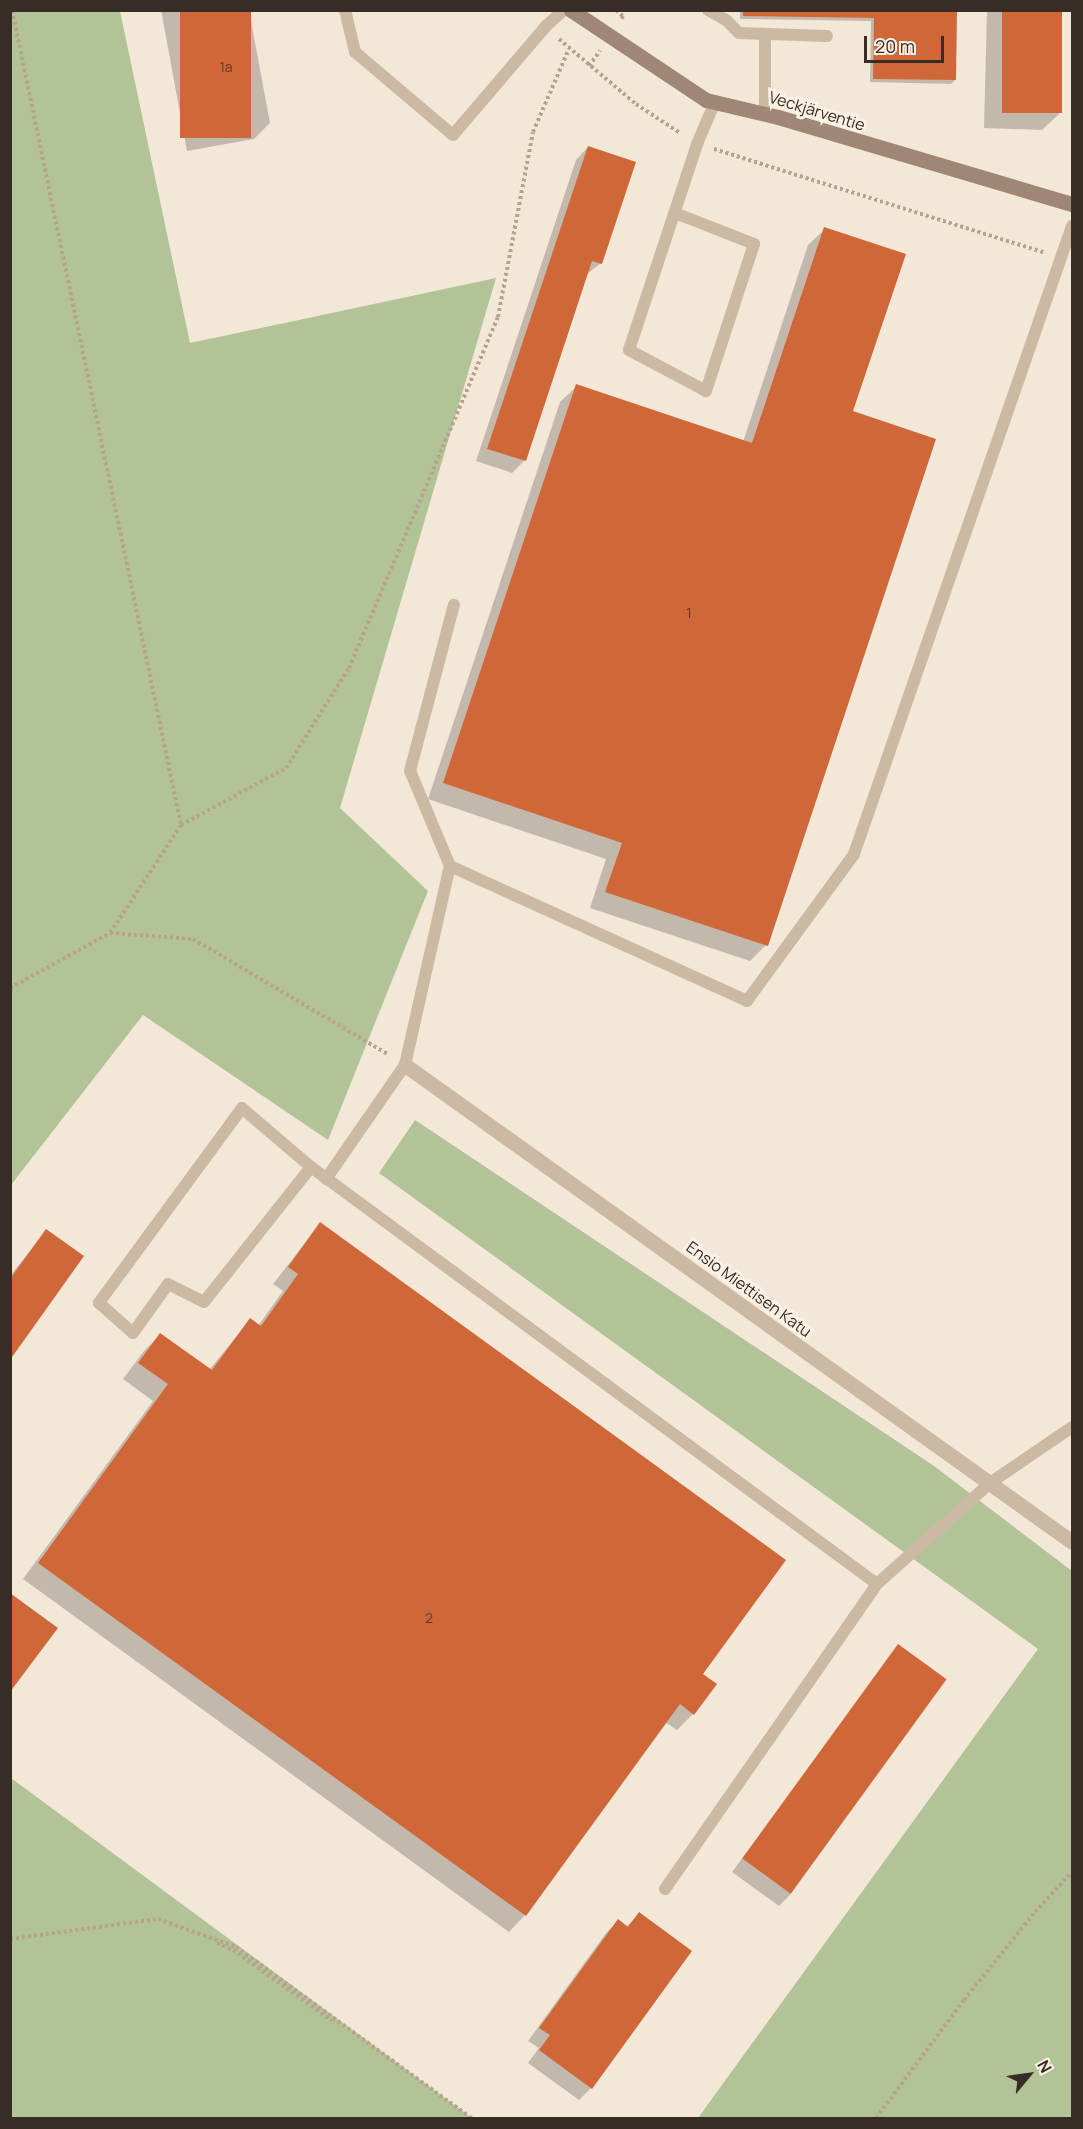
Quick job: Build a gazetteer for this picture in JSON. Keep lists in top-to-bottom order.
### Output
{
  "streets": {
    "main road": ["Veckjärventie"],
    "street": ["Ensio Miettisen Katu"]
  },
  "house_numbers": ["1a", "1", "2"],
  "scale_bar": "20 m",
  "north": "top right"
}
